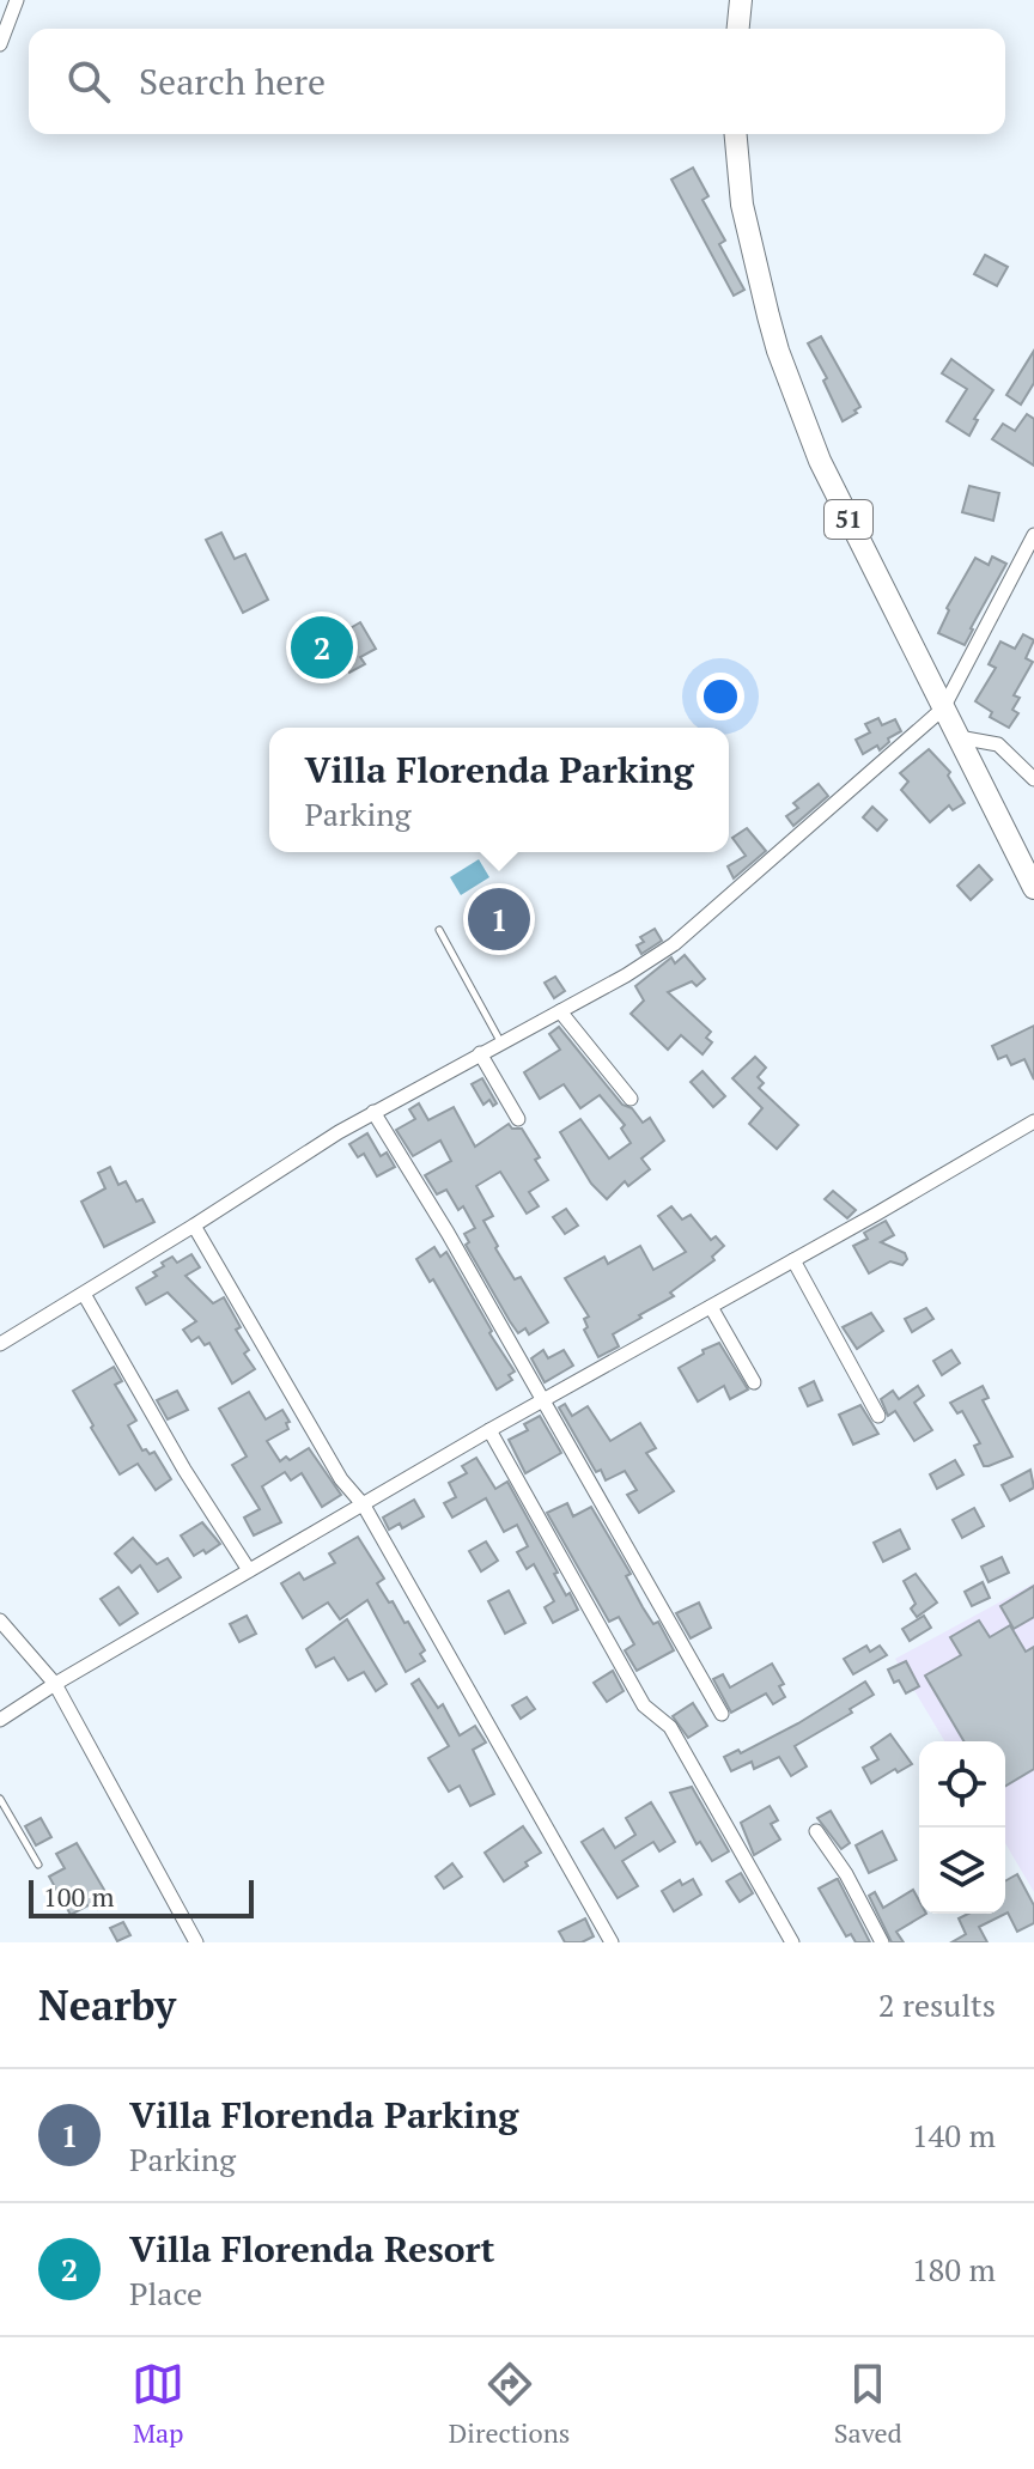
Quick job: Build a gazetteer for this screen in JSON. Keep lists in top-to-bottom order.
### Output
{
  "streets": {
    "highway": ["51"]
  },
  "scale_bar": "100 m",
  "page": {
    "search": "Search here",
    "pins": ["2", "1"],
    "popup": ["Villa Florenda Parking", "Parking"],
    "scale": "100 m",
    "heading": ["Nearby", "2 results"],
    "list": [
      {
        "mark": "1",
        "name": "Villa Florenda Parking",
        "note": "Parking",
        "value": "140 m"
      },
      {
        "mark": "2",
        "name": "Villa Florenda Resort",
        "note": "Place",
        "value": "180 m"
      }
    ],
    "nav": ["Map", "Directions", "Saved"]
  }
}
